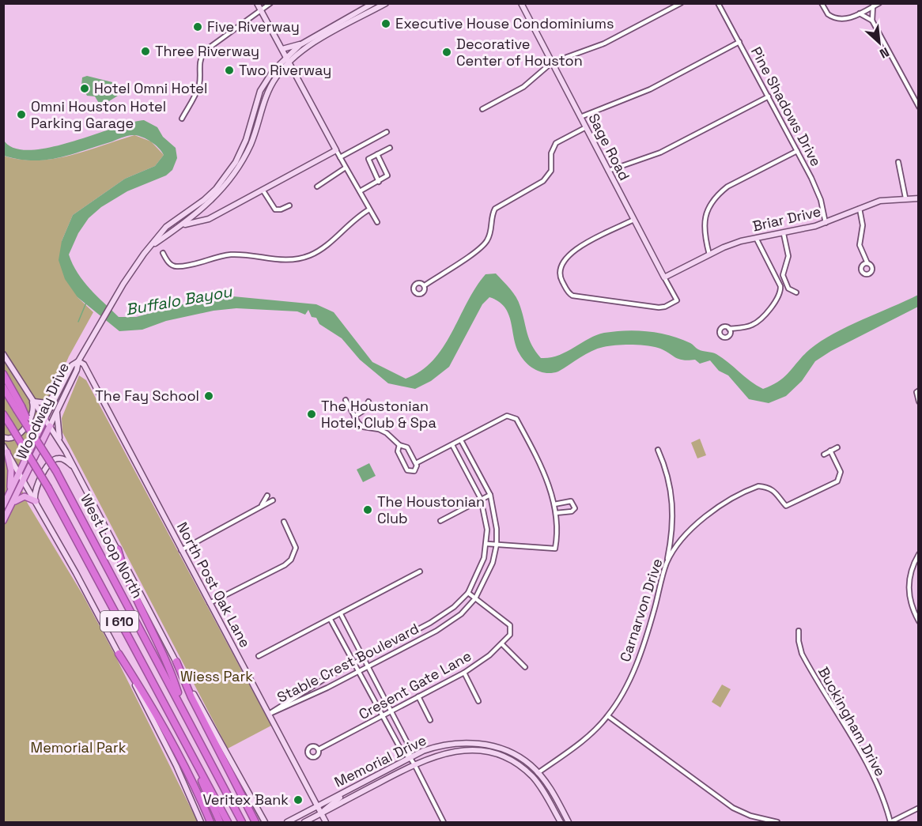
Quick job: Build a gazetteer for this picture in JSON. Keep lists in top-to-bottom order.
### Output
{
  "streets": {
    "highway": ["West Loop North", "I 610"],
    "main road": [
      "Sage Road",
      "Briar Drive",
      "Woodway Drive",
      "North Post Oak Lane",
      "Memorial Drive"
    ],
    "street": [
      "Pine Shadows Drive",
      "Carnarvon Drive",
      "Stable Crest Boulevard",
      "Cresent Gate Lane",
      "Buckingham Drive"
    ]
  },
  "crossings": [
    ["Pine Shadows Drive", "Briar Drive"],
    ["Sage Road", "Briar Drive"],
    ["Woodway Drive", "North Post Oak Lane"],
    ["North Post Oak Lane", "Stable Crest Boulevard"],
    ["North Post Oak Lane", "Memorial Drive"],
    ["Carnarvon Drive", "Memorial Drive"]
  ],
  "water": ["Buffalo Bayou"],
  "parks": ["Wiess Park", "Memorial Park"],
  "places": [
    "Executive House Condominiums",
    "Five Riverway",
    "Three Riverway",
    "Decorative Center of Houston",
    "Two Riverway",
    "Hotel Omni Hotel",
    "Omni Houston Hotel Parking Garage",
    "The Fay School",
    "The Houstonian Hotel, Club & Spa",
    "The Houstonian Club",
    "Veritex Bank"
  ],
  "north": "bottom right"
}
